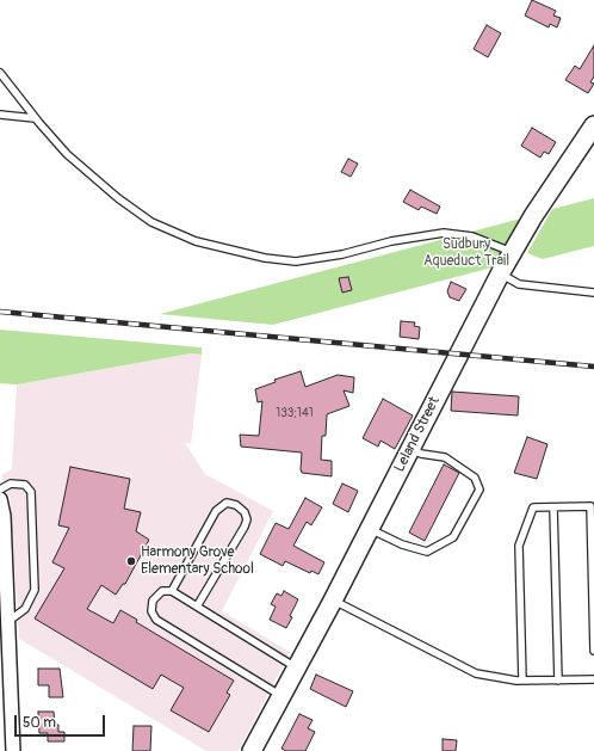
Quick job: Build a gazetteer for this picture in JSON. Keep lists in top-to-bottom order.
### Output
{
  "streets": {
    "street": ["Leland Street"]
  },
  "parks": ["Sudbury Aqueduct Trail"],
  "places": ["Harmony Grove Elementary School"],
  "house_numbers": ["133;141"],
  "scale_bar": "50 m"
}
